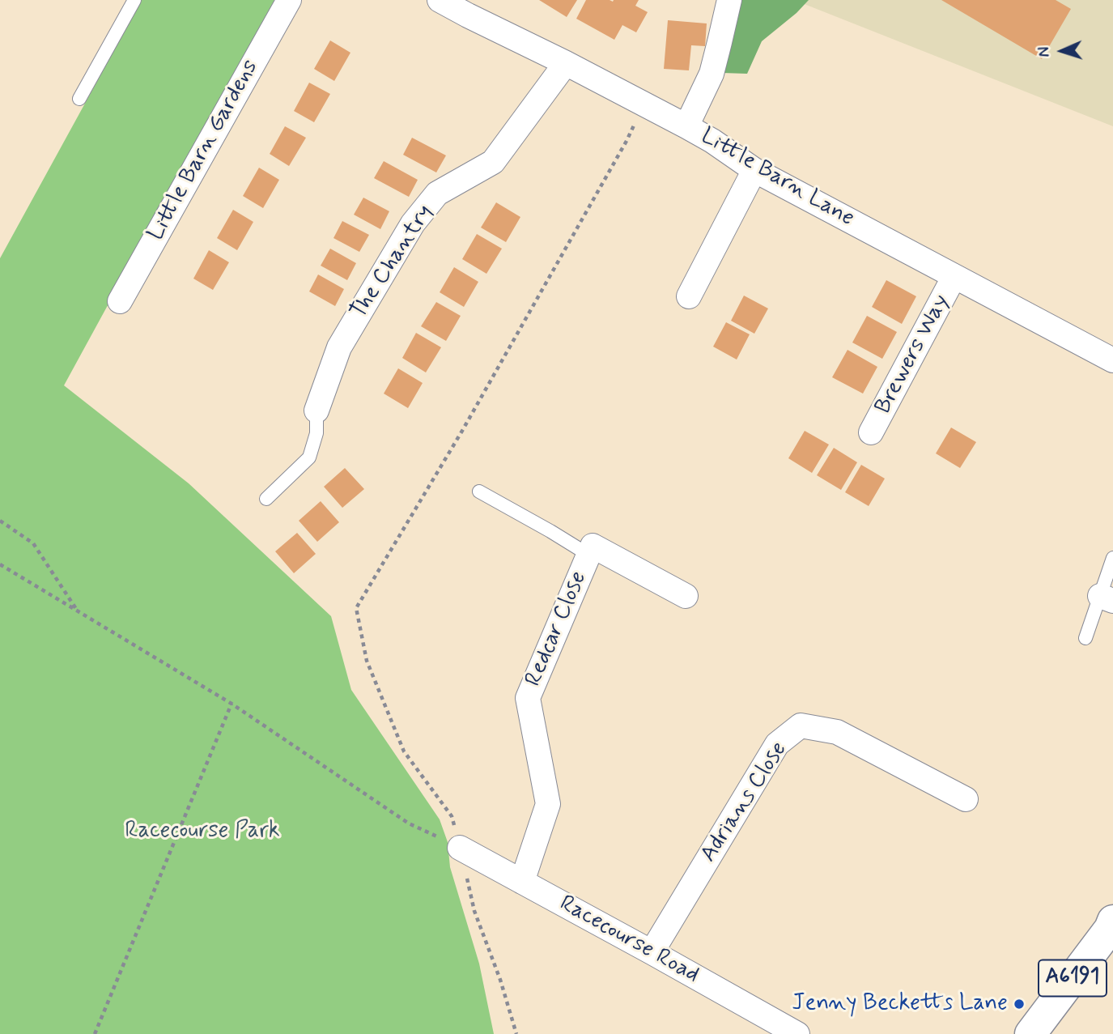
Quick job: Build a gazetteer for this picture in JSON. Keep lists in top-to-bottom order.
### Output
{
  "streets": {
    "main road": ["A6191"],
    "street": [
      "Little Barn Gardens",
      "Little Barn Lane",
      "The Chantry",
      "Brewers Way",
      "Redcar Close",
      "Adrians Close",
      "Racecourse Road"
    ]
  },
  "crossings": [
    ["Little Barn Lane", "The Chantry"],
    ["Little Barn Lane", "Brewers Way"],
    ["Redcar Close", "Racecourse Road"],
    ["Adrians Close", "Racecourse Road"]
  ],
  "parks": ["Racecourse Park"],
  "places": ["Jenny Becketts Lane"],
  "north": "left"
}
